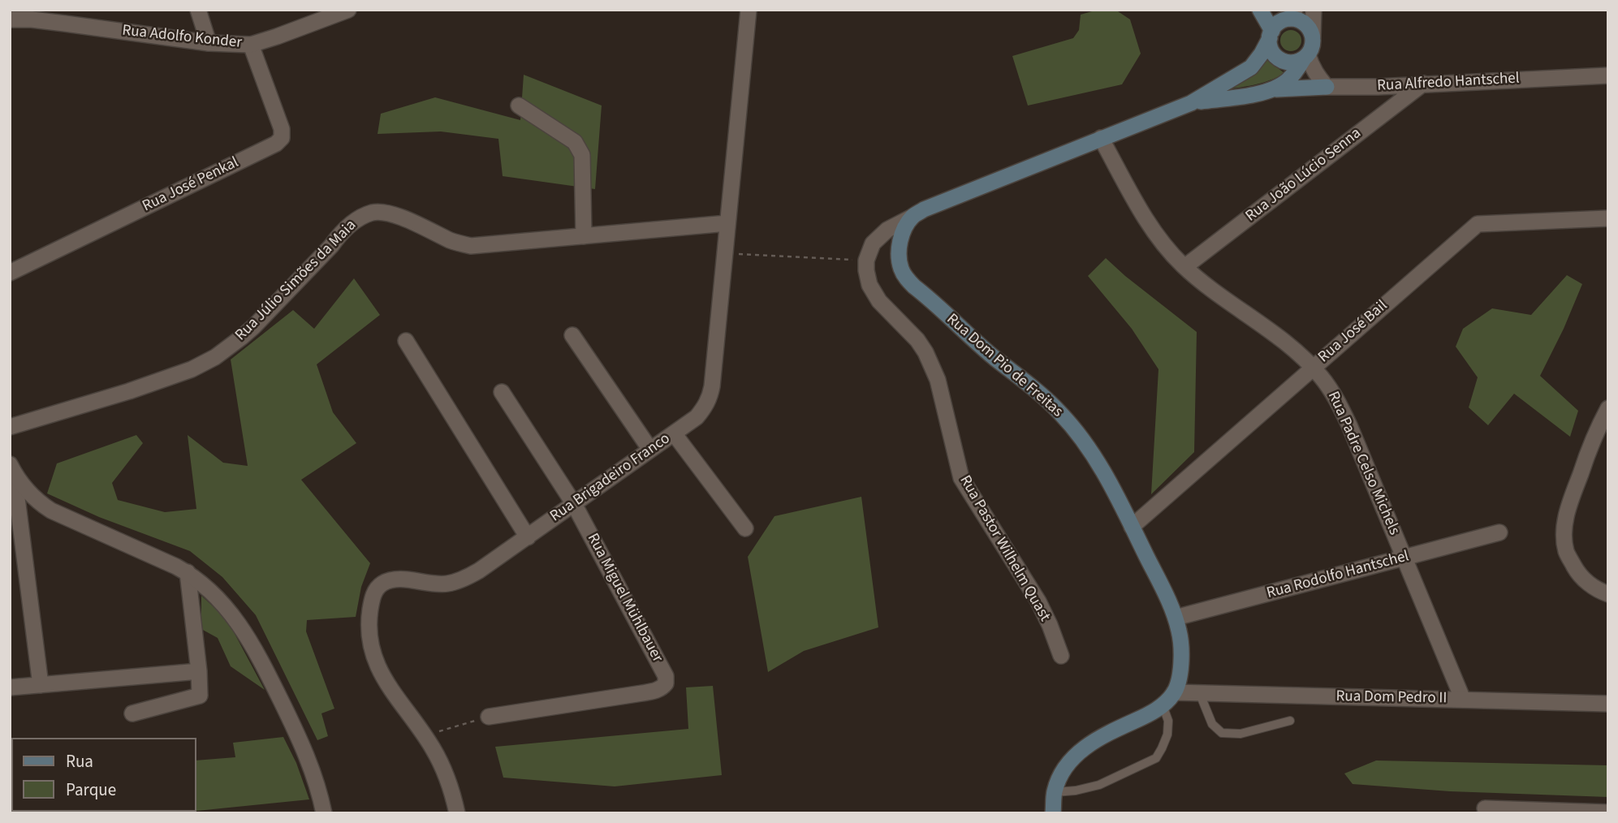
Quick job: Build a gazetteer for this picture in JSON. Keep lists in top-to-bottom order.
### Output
{
  "streets": {
    "main road": ["Rua Dom Pio de Freitas"],
    "street": [
      "Rua Adolfo Konder",
      "Rua Alfredo Hantschel",
      "Rua João Lúcio Senna",
      "Rua José Penkal",
      "Rua Júlio Simões da Maia",
      "Rua José Bail",
      "Rua Padre Celso Michels",
      "Rua Brigadeiro Franco",
      "Rua Pastor Wilhelm Quast",
      "Rua Rodolfo Hantschel",
      "Rua Miguel Mühlbauer",
      "Rua Dom Pedro II"
    ]
  },
  "crossings": [
    ["Rua Adolfo Konder", "Rua José Penkal"],
    ["Rua Alfredo Hantschel", "Rua João Lúcio Senna"],
    ["Rua João Lúcio Senna", "Rua Padre Celso Michels"],
    ["Rua Júlio Simões da Maia", "Rua Brigadeiro Franco"],
    ["Rua José Bail", "Rua Dom Pio de Freitas"],
    ["Rua José Bail", "Rua Padre Celso Michels"],
    ["Rua Dom Pio de Freitas", "Rua Rodolfo Hantschel"],
    ["Rua Dom Pio de Freitas", "Rua Dom Pedro II"],
    ["Rua Padre Celso Michels", "Rua Rodolfo Hantschel"],
    ["Rua Padre Celso Michels", "Rua Dom Pedro II"],
    ["Rua Brigadeiro Franco", "Rua Miguel Mühlbauer"]
  ],
  "legend": ["Rua", "Parque"]
}
